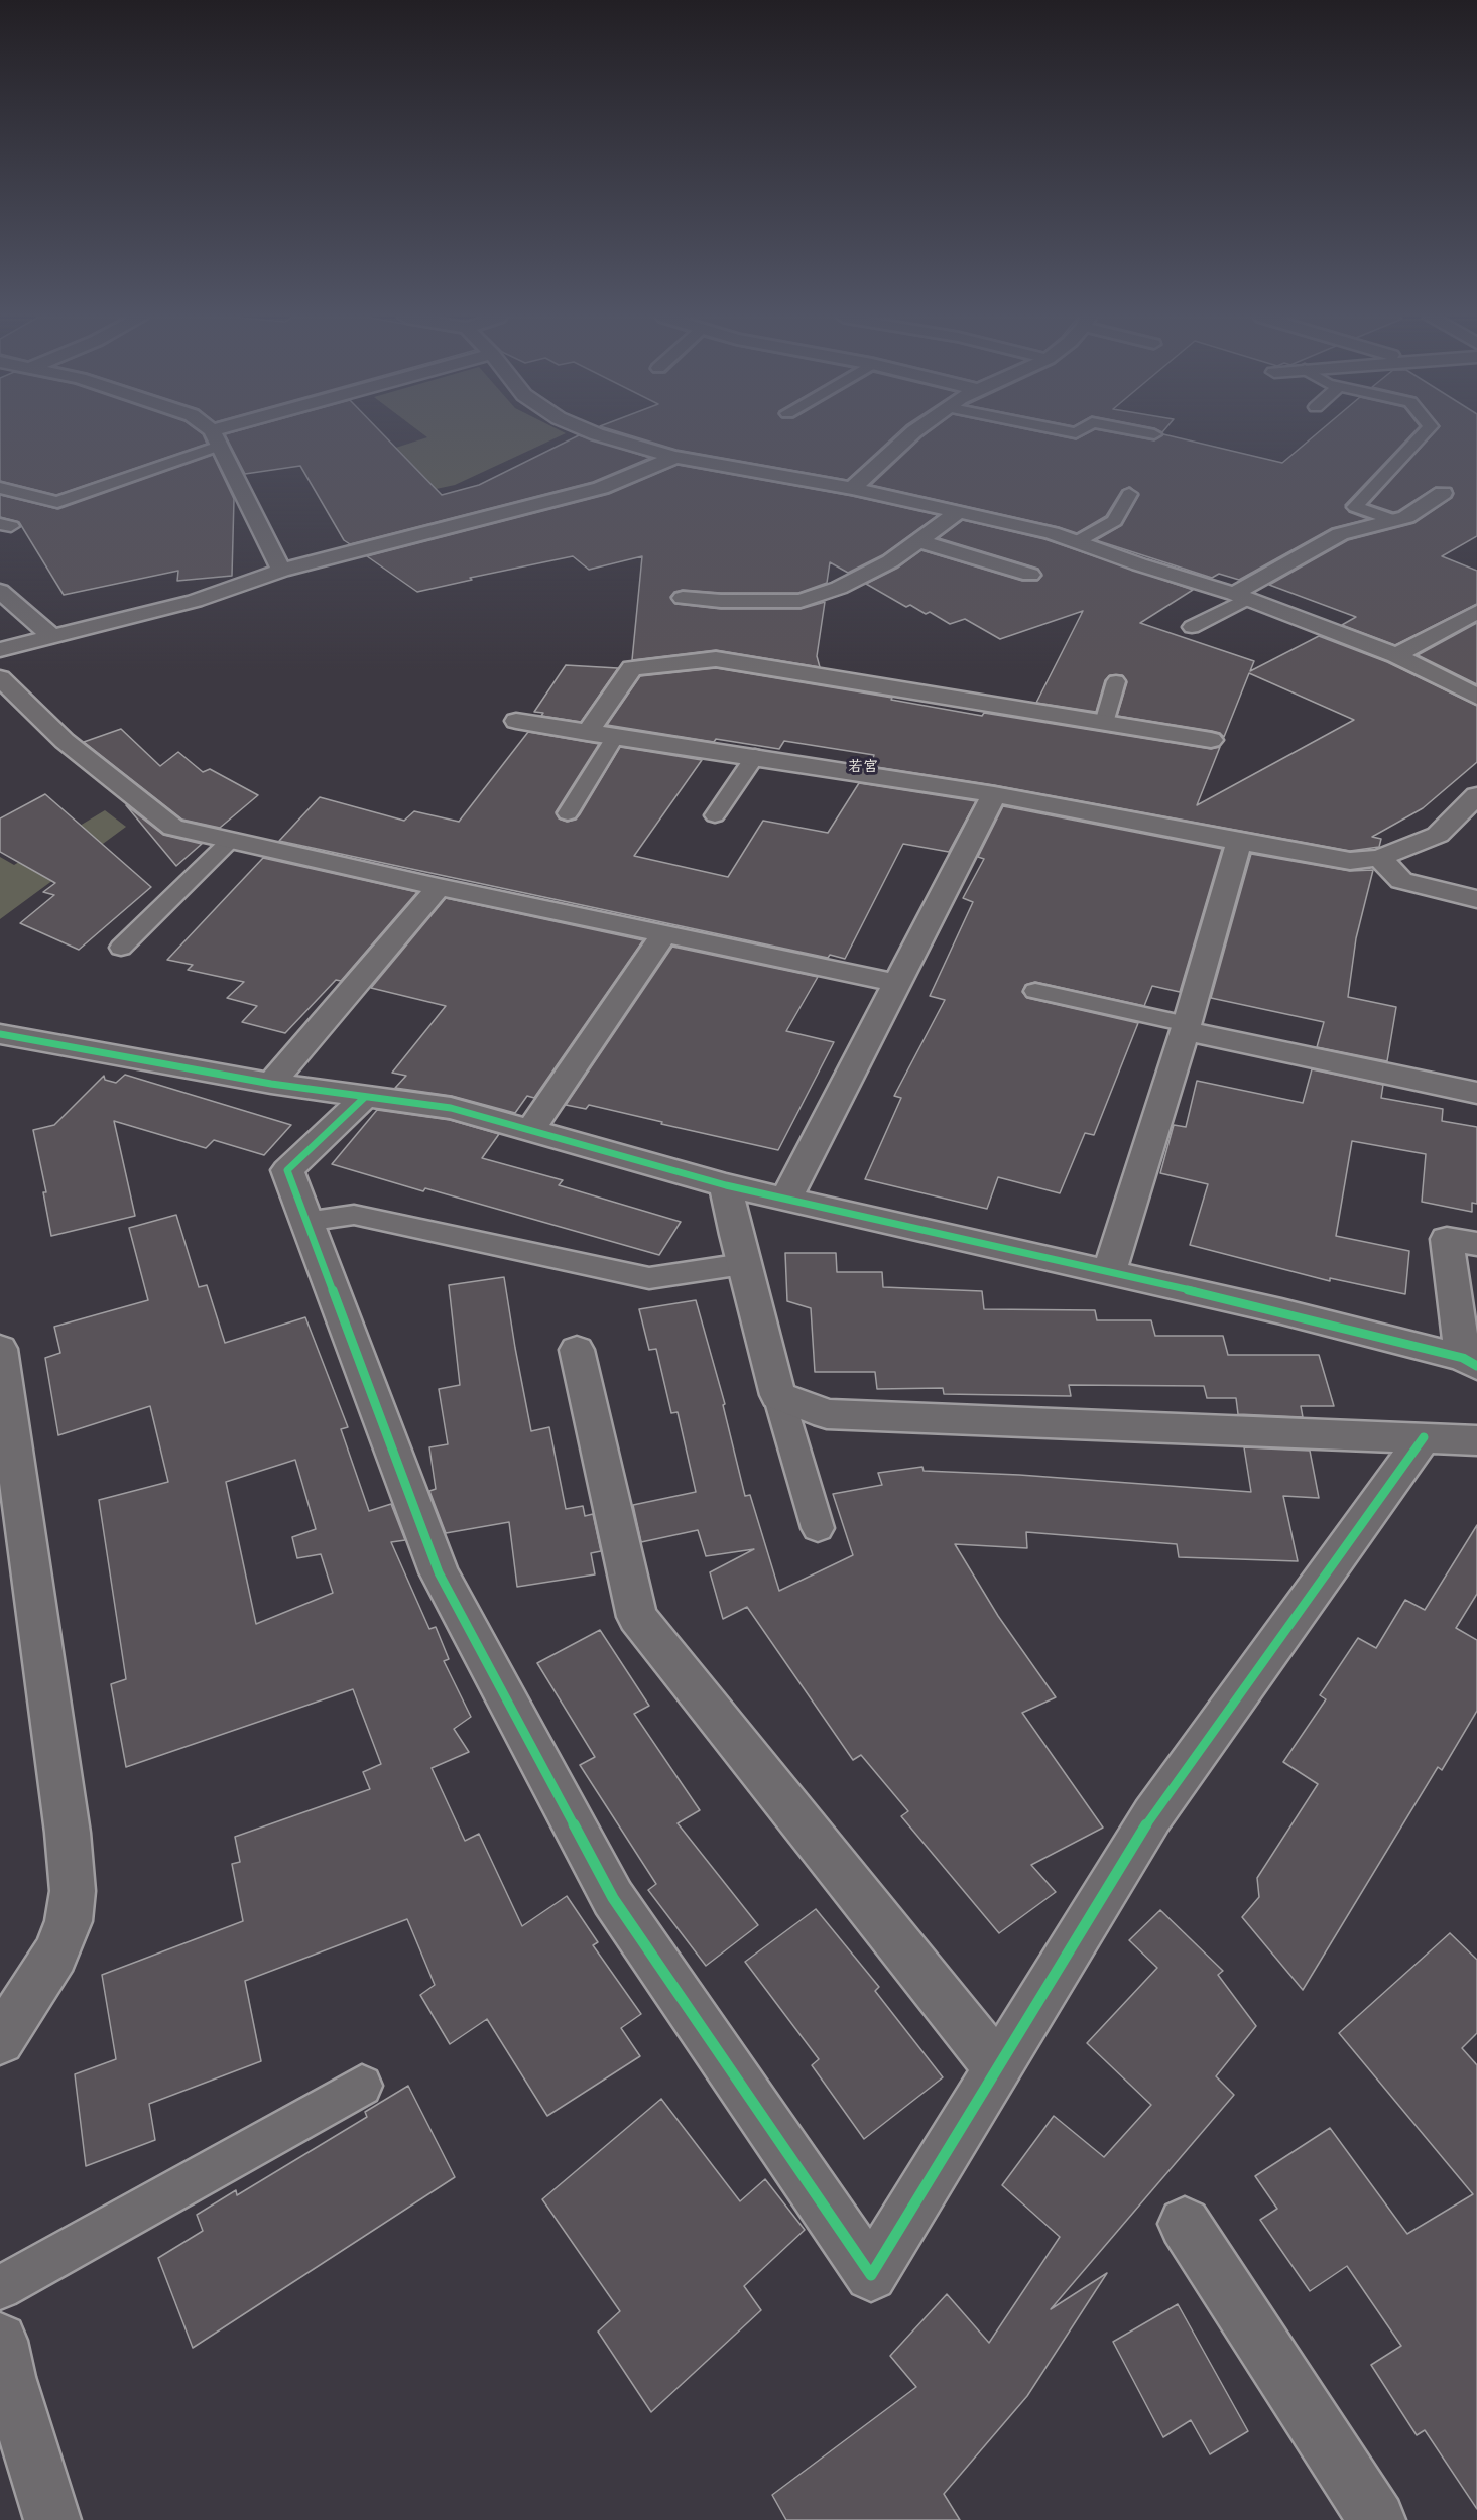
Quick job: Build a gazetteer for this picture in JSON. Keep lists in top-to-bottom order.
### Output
{
  "districts": ["若宮"]
}
